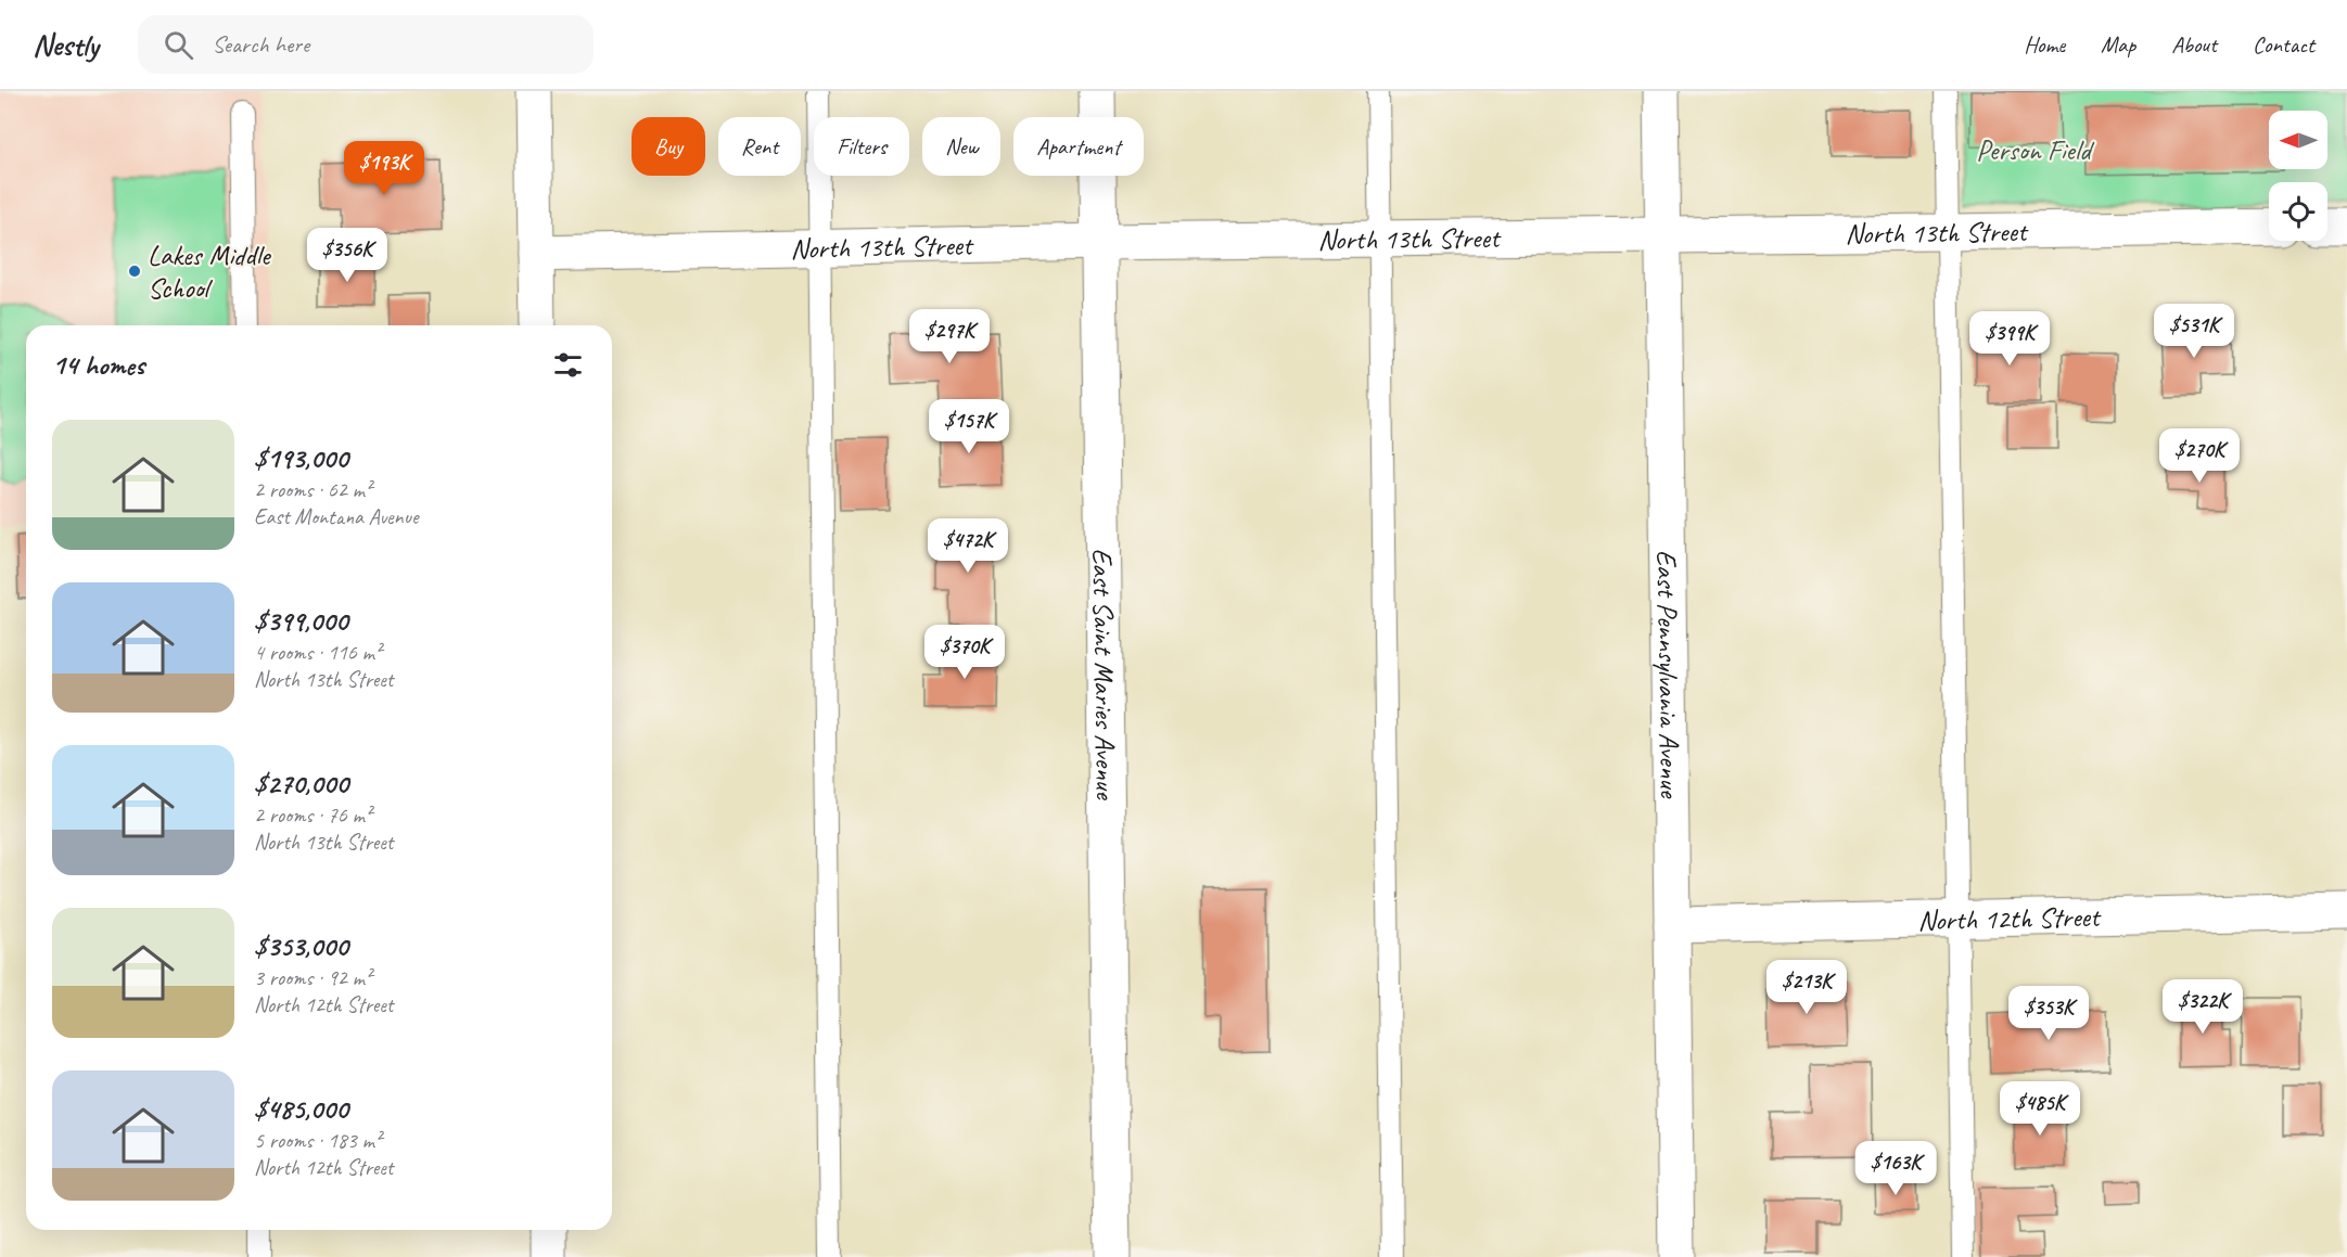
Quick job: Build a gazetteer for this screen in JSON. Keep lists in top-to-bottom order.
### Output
{
  "streets": {
    "street": [
      "North 13th Street",
      "East Saint Maries Avenue",
      "East Pennsylvania Avenue",
      "North 12th Street"
    ]
  },
  "crossings": [
    ["North 13th Street", "East Saint Maries Avenue"],
    ["North 13th Street", "East Pennsylvania Avenue"],
    ["East Pennsylvania Avenue", "North 12th Street"]
  ],
  "parks": ["Person Field"],
  "places": ["Lakes Middle School"],
  "north": "left",
  "page": {
    "header": "Nestly",
    "search": "Search here",
    "nav": [
      "Home",
      "Map",
      "About",
      "Contact"
    ],
    "chip": [
      "Buy",
      "Rent",
      "Filters",
      "New",
      "Apartment"
    ],
    "price": [
      "$193K",
      "$356K",
      "$531K",
      "$297K",
      "$399K",
      "$157K",
      "$270K",
      "$472K",
      "$370K",
      "$213K",
      "$322K",
      "$353K",
      "$485K",
      "$163K"
    ],
    "heading": "14 homes",
    "list": [
      {
        "name": "$193,000",
        "note": "2 rooms · 62 m² · East Montana Avenue"
      },
      {
        "name": "$399,000",
        "note": "4 rooms · 116 m² · North 13th Street"
      },
      {
        "name": "$270,000",
        "note": "2 rooms · 76 m² · North 13th Street"
      },
      {
        "name": "$353,000",
        "note": "3 rooms · 92 m² · North 12th Street"
      },
      {
        "name": "$485,000",
        "note": "5 rooms · 183 m² · North 12th Street"
      }
    ]
  }
}
